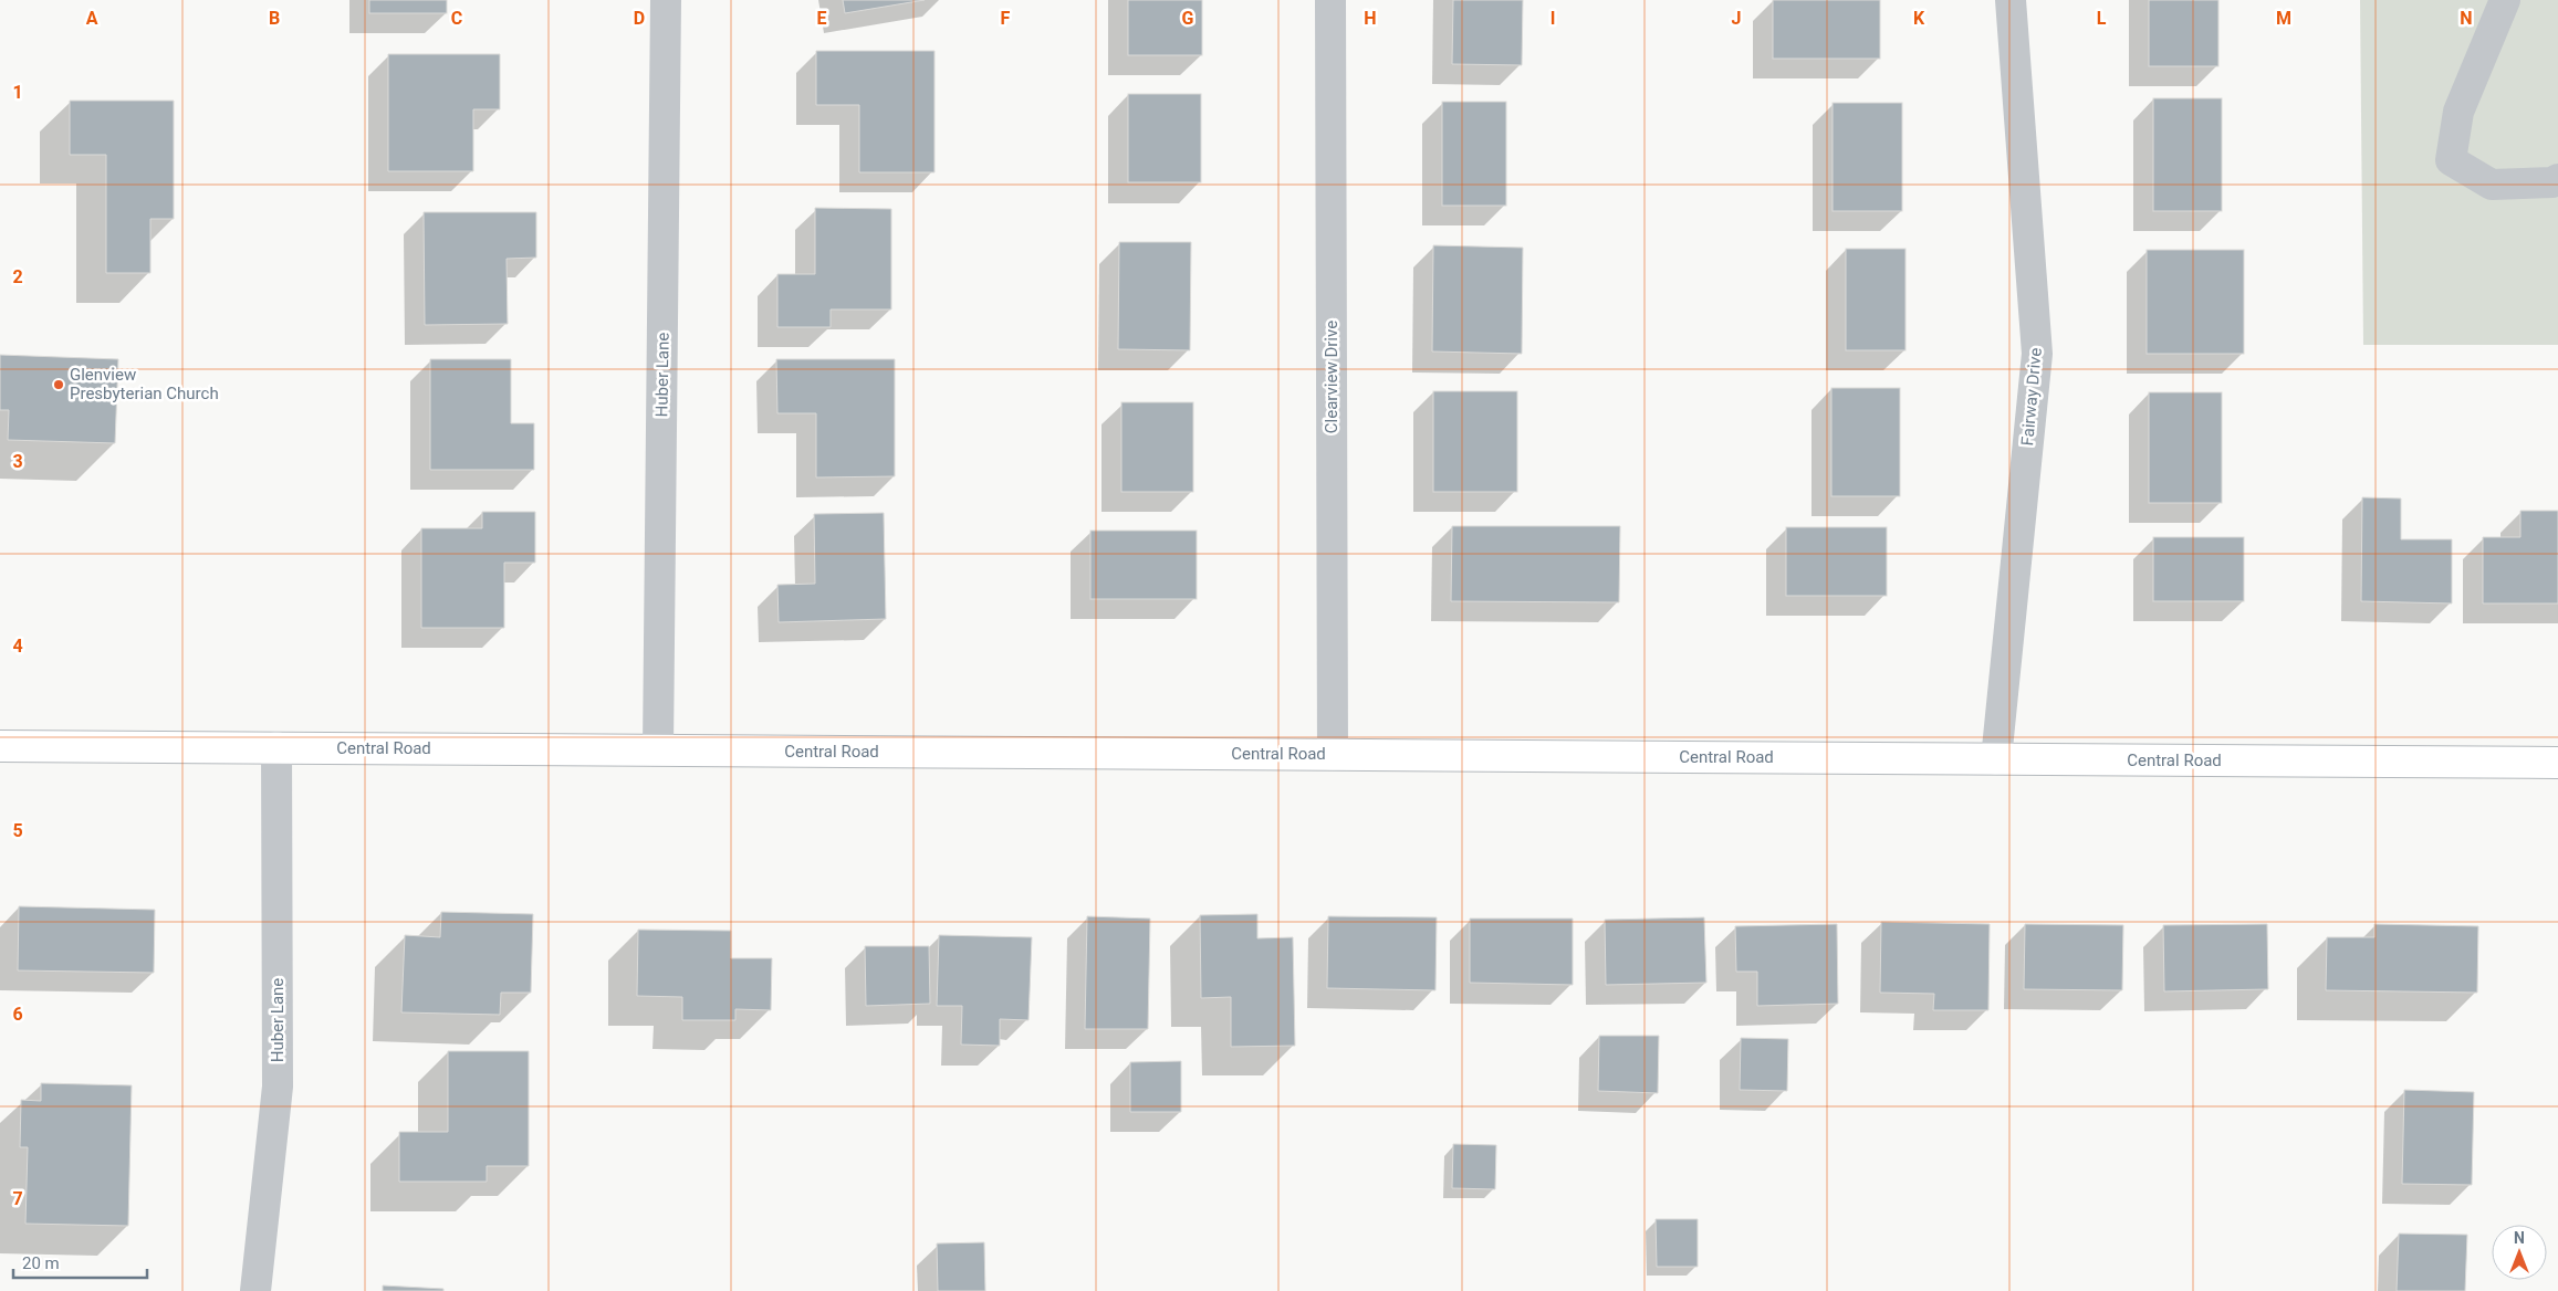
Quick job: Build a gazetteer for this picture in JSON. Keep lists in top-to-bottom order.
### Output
{
  "streets": {
    "main road": ["Central Road"],
    "street": ["Huber Lane", "Clearview Drive", "Fairway Drive"]
  },
  "crossings": [
    ["Huber Lane", "Central Road"],
    ["Clearview Drive", "Central Road"],
    ["Fairway Drive", "Central Road"]
  ],
  "places": ["Glenview Presbyterian Church"],
  "scale_bar": "20 m",
  "north": "top",
  "grid": {
    "columns": [
      "A",
      "B",
      "C",
      "D",
      "E",
      "F",
      "G",
      "H",
      "I",
      "J",
      "K",
      "L",
      "M",
      "N"
    ],
    "rows": [
      "1",
      "2",
      "3",
      "4",
      "5",
      "6",
      "7"
    ]
  }
}
